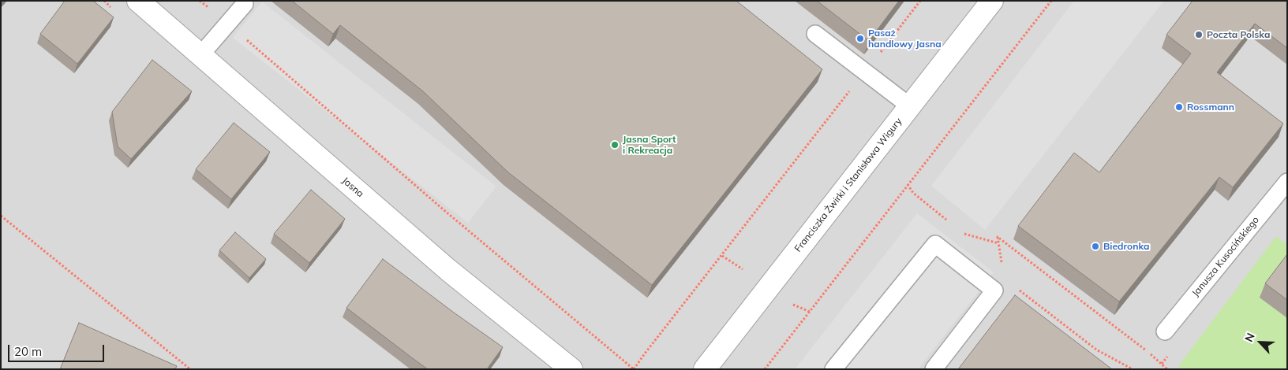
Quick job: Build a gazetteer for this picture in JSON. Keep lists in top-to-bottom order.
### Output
{
  "streets": {
    "street": ["Franciszka Żwirki i Stanisława Wigury", "Jasna"],
    "lane": ["Janusza Kusocińskiego"]
  },
  "places": [
    "Poczta Polska",
    "Pasaż handlowy Jasna",
    "Rossmann",
    "Jasna Sport i Rekreacja",
    "Biedronka"
  ],
  "scale_bar": "20 m",
  "north": "top left"
}
